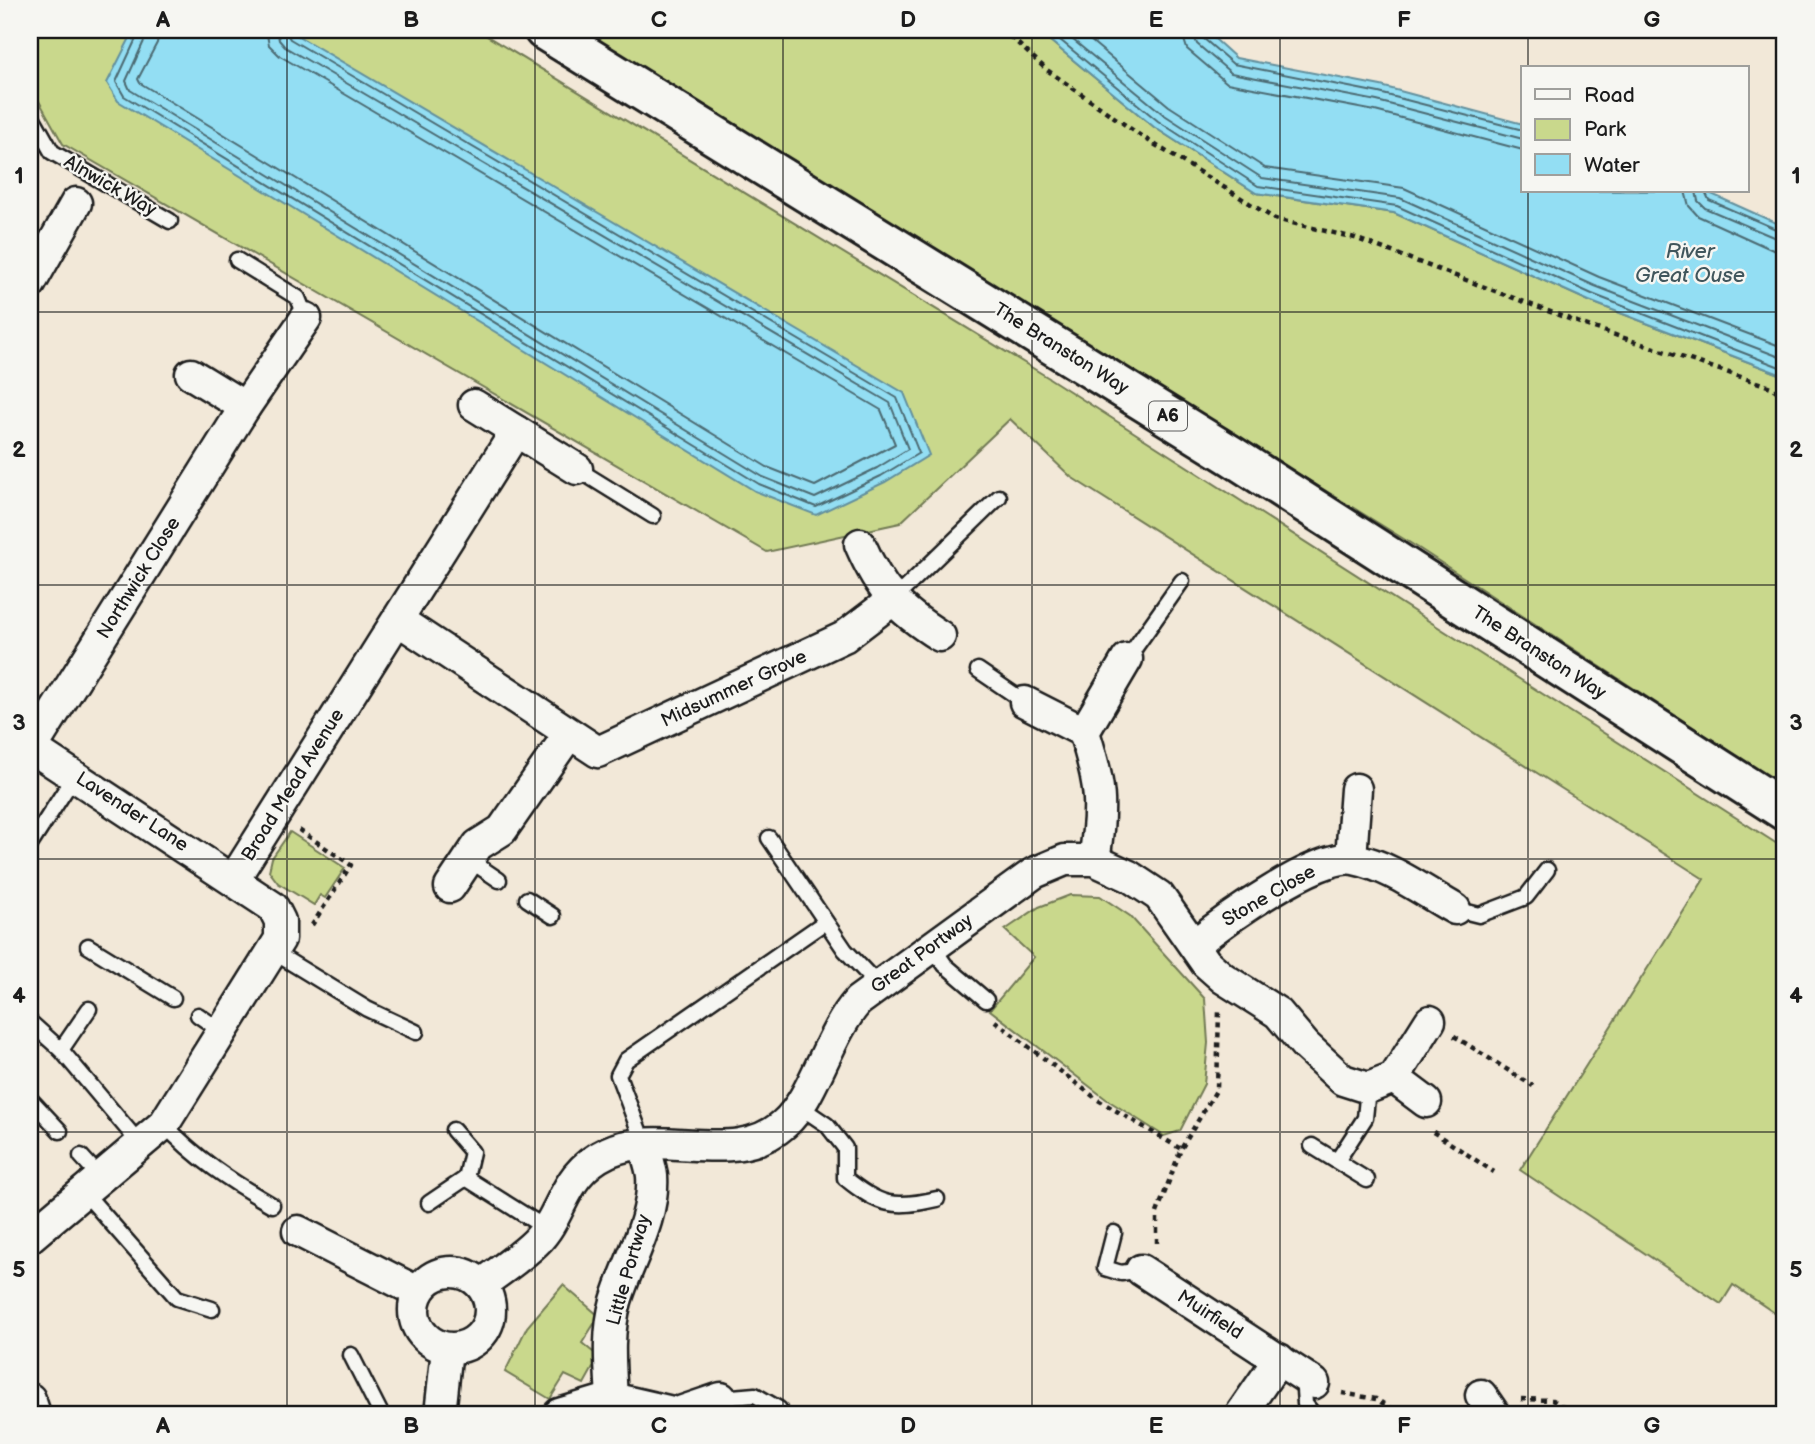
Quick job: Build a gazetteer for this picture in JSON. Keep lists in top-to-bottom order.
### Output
{
  "streets": {
    "highway": ["The Branston Way", "A6"],
    "street": [
      "Alnwick Way",
      "Northwick Close",
      "Midsummer Grove",
      "Broad Mead Avenue",
      "Lavender Lane",
      "Stone Close",
      "Great Portway",
      "Little Portway",
      "Muirfield"
    ]
  },
  "crossings": [
    ["Northwick Close", "Lavender Lane"],
    ["Midsummer Grove", "Broad Mead Avenue"],
    ["Broad Mead Avenue", "Lavender Lane"],
    ["Stone Close", "Great Portway"],
    ["Great Portway", "Little Portway"]
  ],
  "water": ["River Great Ouse"],
  "legend": ["Road", "Park", "Water"],
  "grid": {
    "columns": [
      "A",
      "B",
      "C",
      "D",
      "E",
      "F",
      "G"
    ],
    "rows": [
      "1",
      "2",
      "3",
      "4",
      "5"
    ]
  }
}
